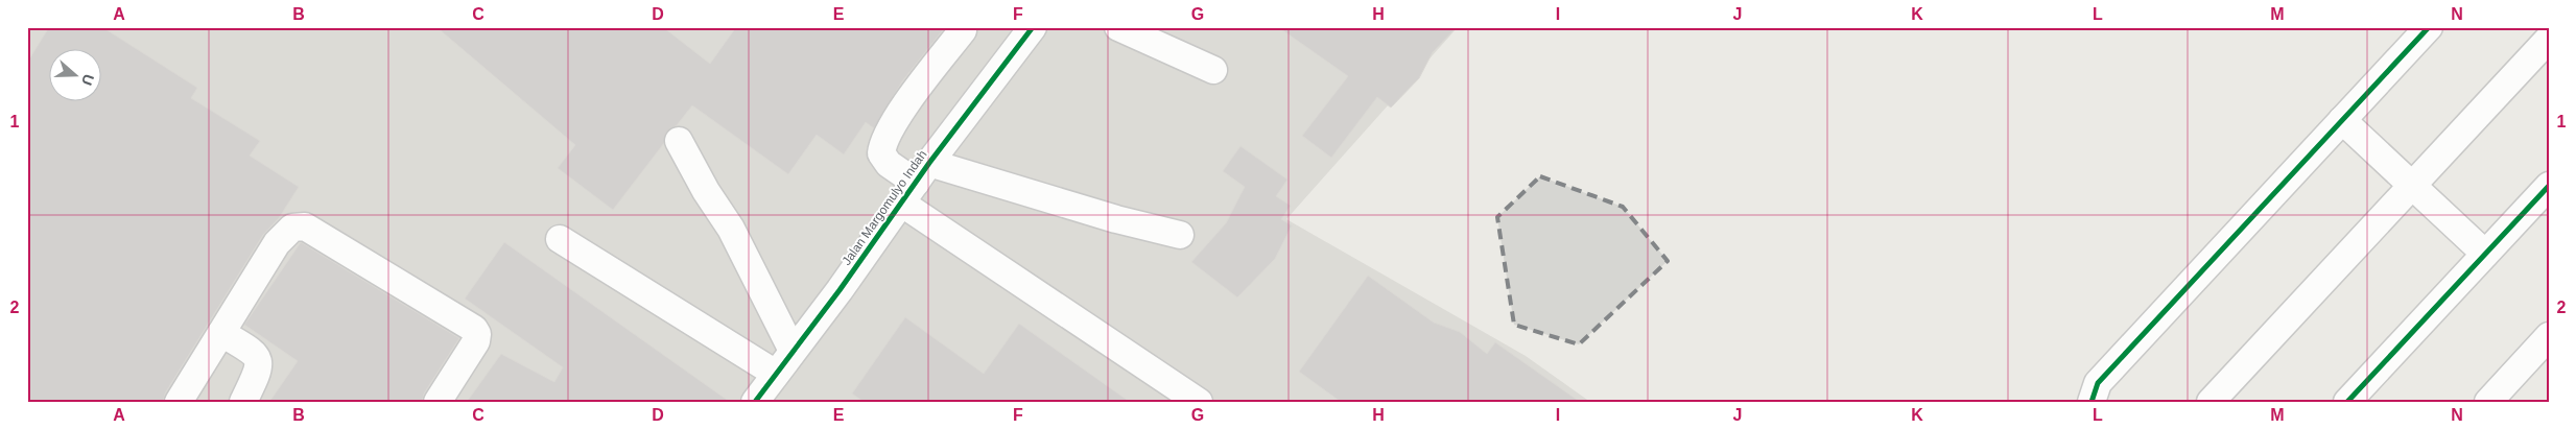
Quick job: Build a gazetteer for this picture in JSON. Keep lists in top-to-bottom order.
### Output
{
  "streets": {
    "street": ["Jalan Margomulyo Indah"]
  },
  "north": "right",
  "grid": {
    "columns": [
      "A",
      "B",
      "C",
      "D",
      "E",
      "F",
      "G",
      "H",
      "I",
      "J",
      "K",
      "L",
      "M",
      "N"
    ],
    "rows": ["1", "2"]
  }
}
